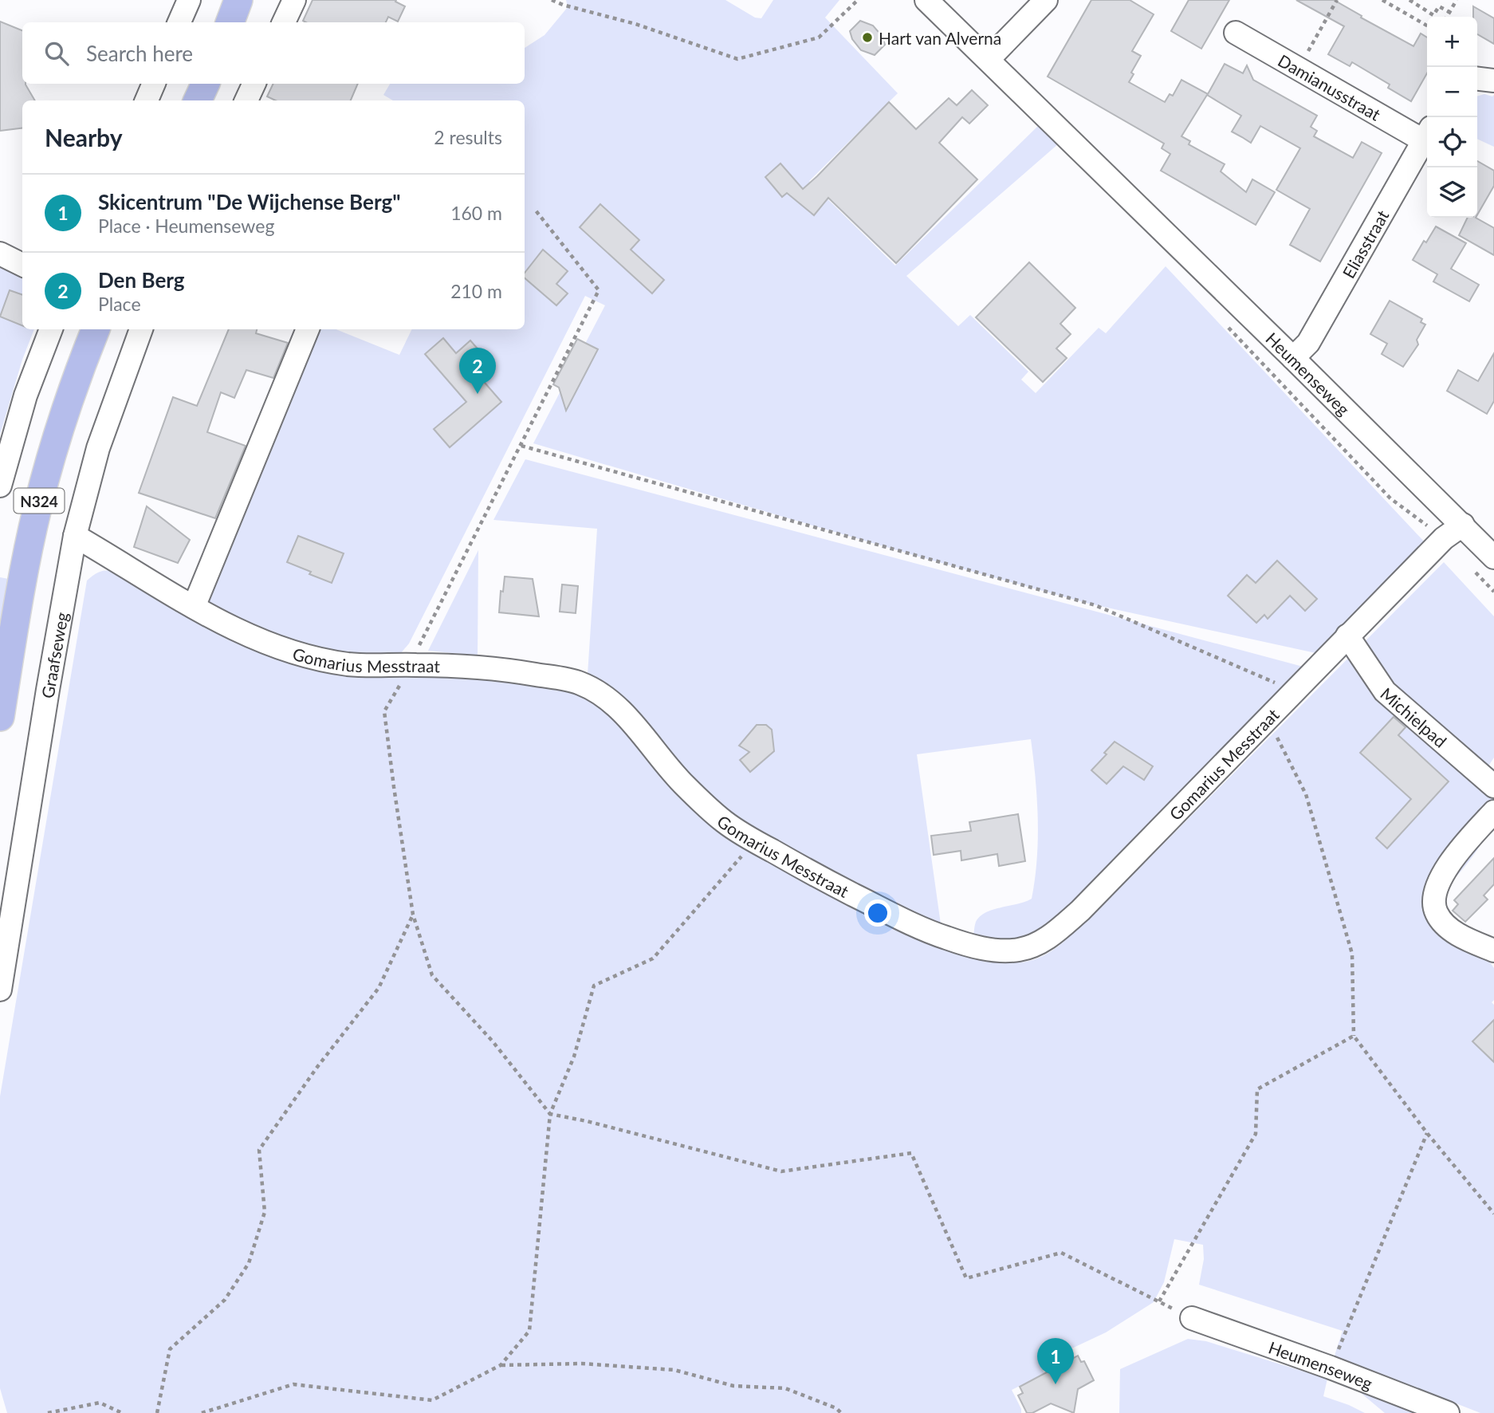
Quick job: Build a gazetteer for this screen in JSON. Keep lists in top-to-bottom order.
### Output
{
  "streets": {
    "main road": ["N324"],
    "street": [
      "Damianusstraat",
      "Eliasstraat",
      "Heumenseweg",
      "Graafseweg",
      "Gomarius Messtraat",
      "Michielpad"
    ]
  },
  "crossings": [
    ["Damianusstraat", "Eliasstraat"],
    ["Eliasstraat", "Heumenseweg"],
    ["Heumenseweg", "Gomarius Messtraat"],
    ["Graafseweg", "Gomarius Messtraat"],
    ["Gomarius Messtraat", "Michielpad"]
  ],
  "places": ["Hart van Alverna"],
  "page": {
    "map_buttons": ["+", "−"],
    "search": "Search here",
    "heading": ["Nearby", "2 results"],
    "list": [
      {
        "mark": "1",
        "name": "Skicentrum \"De Wijchense Berg\"",
        "note": "Place · Heumenseweg",
        "value": "160 m"
      },
      {
        "mark": "2",
        "name": "Den Berg",
        "note": "Place",
        "value": "210 m"
      }
    ],
    "pins": ["2", "1"]
  }
}
